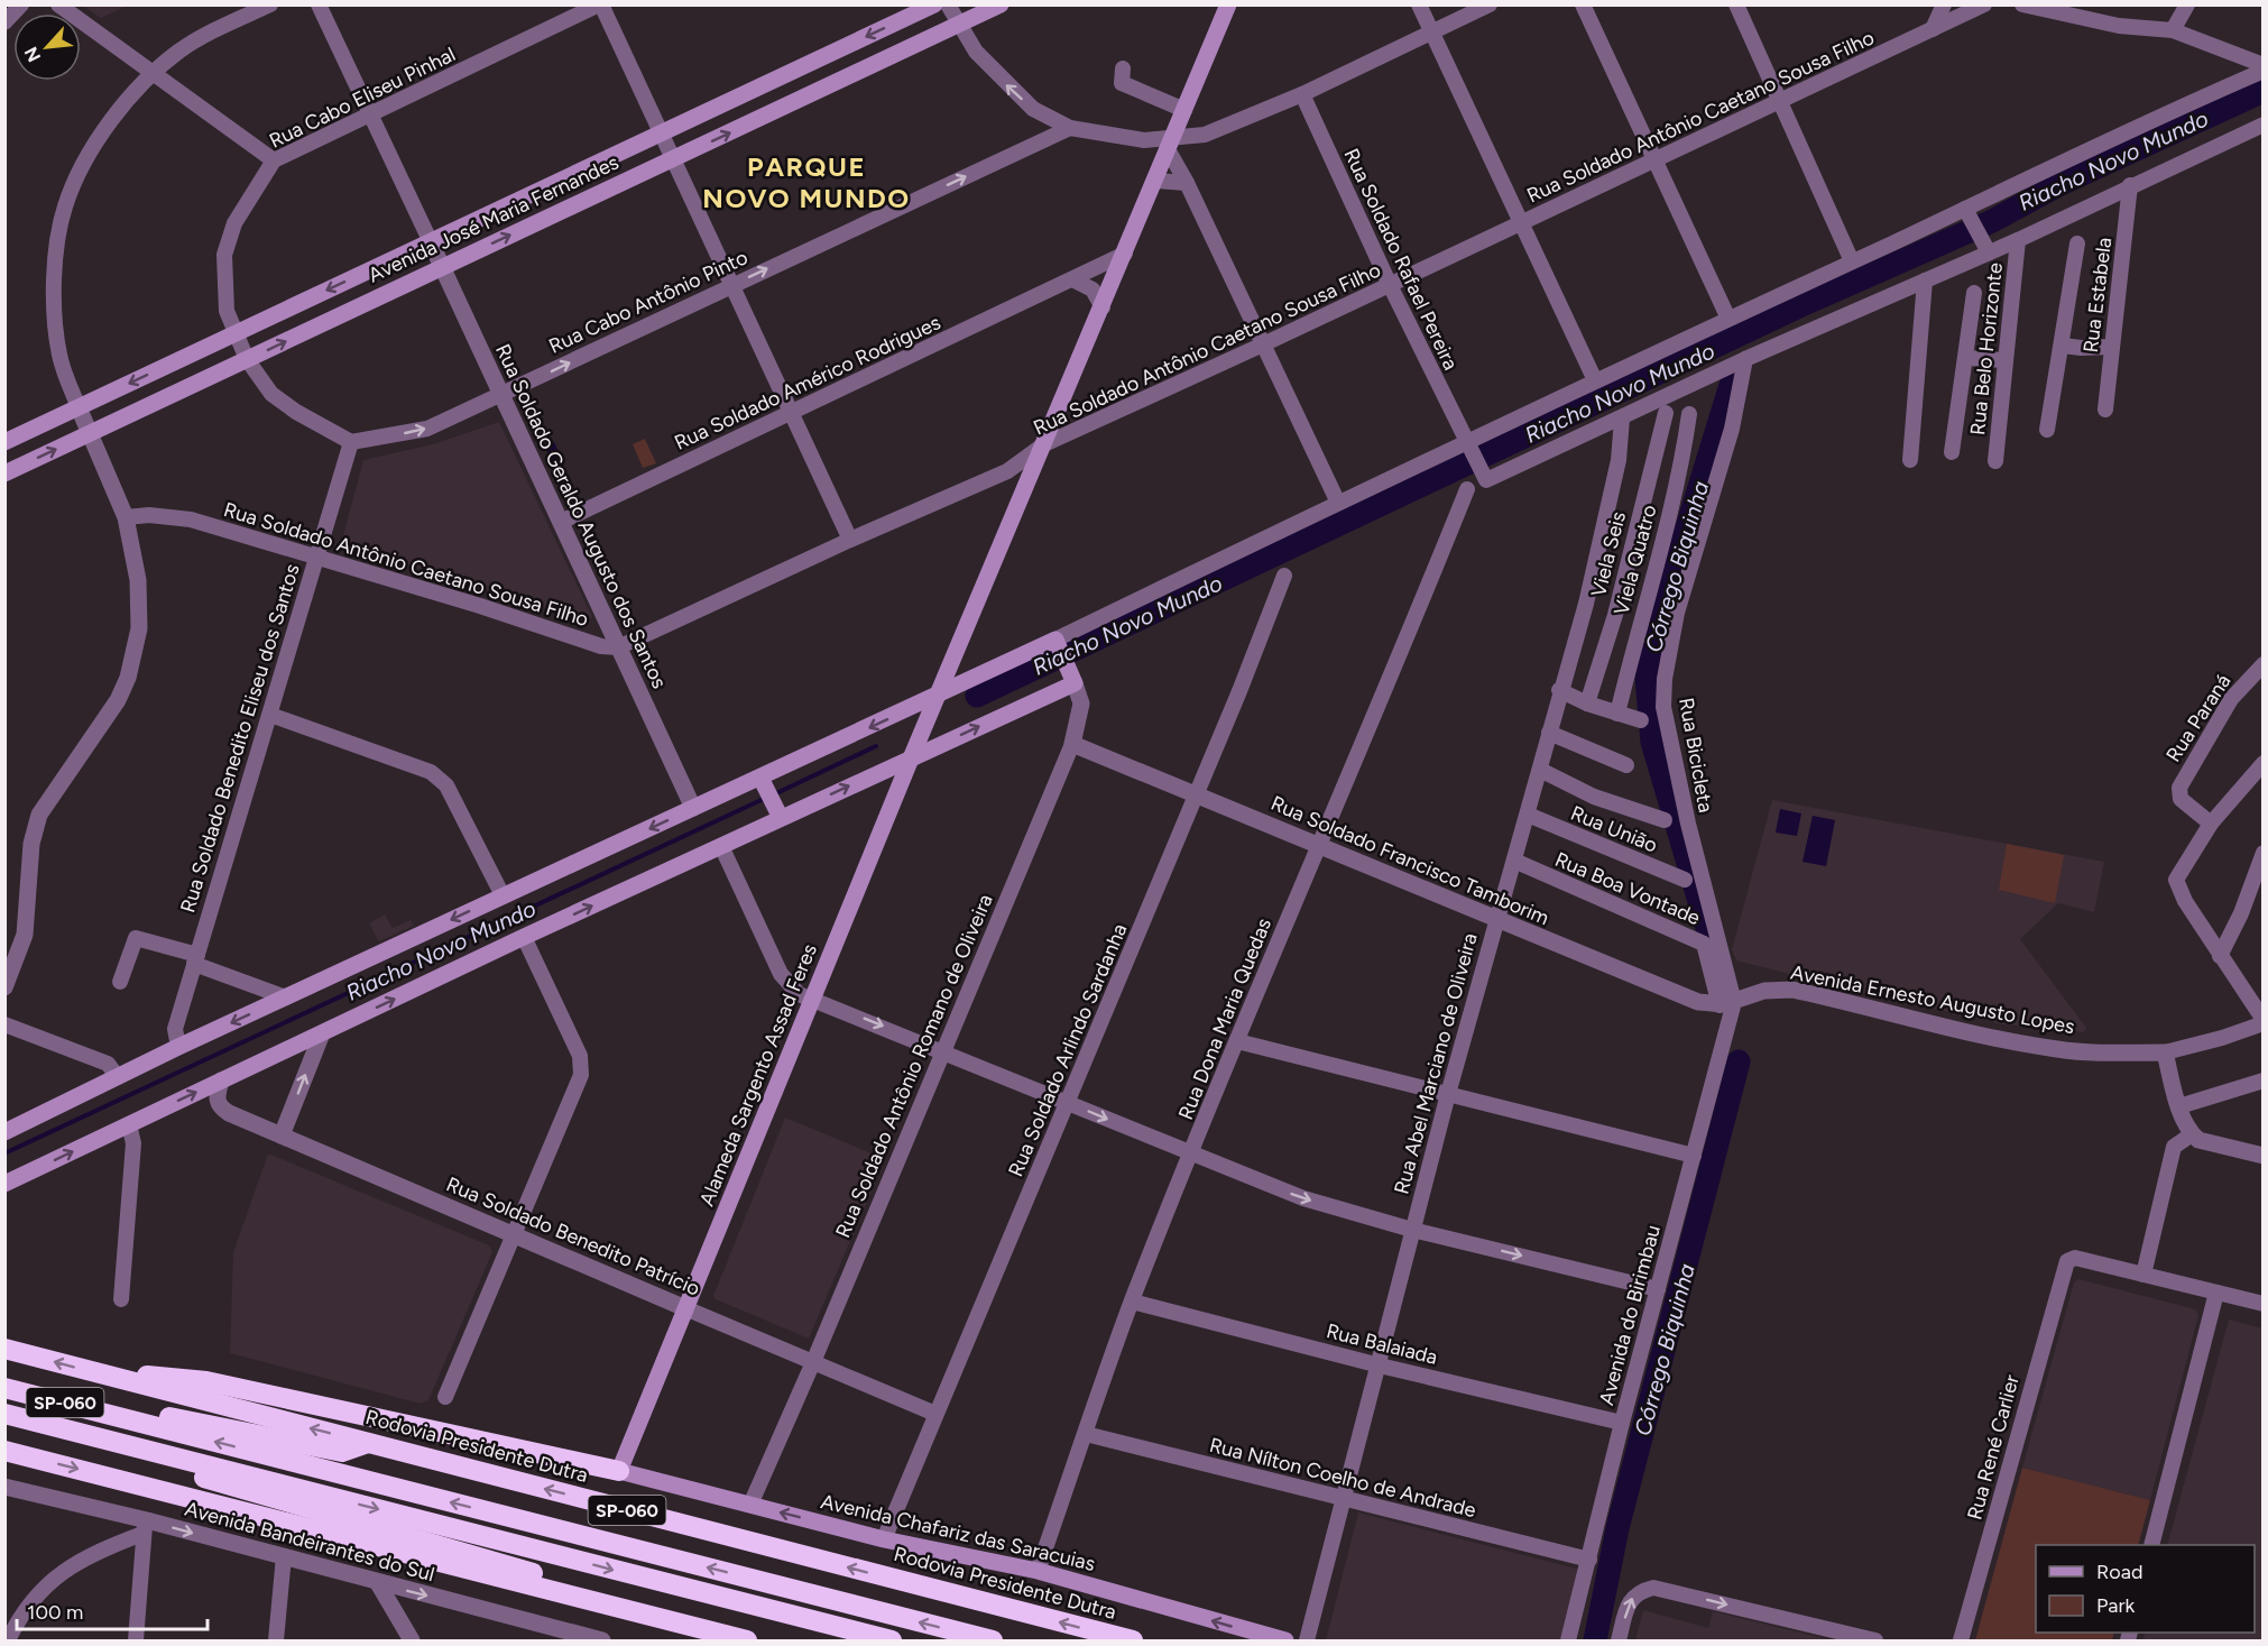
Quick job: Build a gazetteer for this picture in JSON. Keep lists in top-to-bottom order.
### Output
{
  "streets": {
    "highway": ["SP-060", "Rodovia Presidente Dutra"],
    "main road": [
      "Avenida José Maria Fernandes",
      "Rua Soldado Antônio Romano de Oliveira",
      "Alameda Sargento Assad Feres",
      "Avenida Chafariz das Saracuias"
    ],
    "street": [
      "Rua Cabo Eliseu Pinhal",
      "Rua Soldado Antônio Caetano Sousa Filho",
      "Rua Soldado Rafael Pereira",
      "Rua Estabela",
      "Rua Cabo Antônio Pinto",
      "Rua Belo Horizonte",
      "Rua Soldado Américo Rodrigues",
      "Rua Soldado Geraldo Augusto dos Santos",
      "Viela Seis",
      "Viela Quatro",
      "Rua Paraná",
      "Rua Soldado Benedito Eliseu dos Santos",
      "Rua Bicicleta",
      "Rua União",
      "Rua Soldado Francisco Tamborim",
      "Rua Boa Vontade",
      "Avenida Ernesto Augusto Lopes",
      "Rua Dona Maria Quedas",
      "Rua Soldado Arlindo Sardanha",
      "Rua Abel Marciano de Oliveira",
      "Rua Soldado Benedito Patrício",
      "Avenida do Birimbau",
      "Rua Balaiada",
      "Rua René Carlier",
      "Rua Nílton Coelho de Andrade",
      "Avenida Bandeirantes do Sul"
    ]
  },
  "crossings": [
    ["Rua Cabo Eliseu Pinhal", "Avenida José Maria Fernandes"],
    ["Rua Soldado Antônio Caetano Sousa Filho", "Rua Soldado Rafael Pereira"],
    ["Rua Soldado Antônio Caetano Sousa Filho", "Rua Soldado Geraldo Augusto dos Santos"],
    ["Rua Soldado Antônio Caetano Sousa Filho", "Rua Soldado Benedito Eliseu dos Santos"],
    ["Rua Soldado Antônio Caetano Sousa Filho", "Alameda Sargento Assad Feres"],
    ["Avenida José Maria Fernandes", "Rua Soldado Geraldo Augusto dos Santos"],
    ["Rua Soldado Rafael Pereira", "Rua Abel Marciano de Oliveira"],
    ["Rua Cabo Antônio Pinto", "Rua Soldado Geraldo Augusto dos Santos"],
    ["Rua Cabo Antônio Pinto", "Rua Soldado Benedito Eliseu dos Santos"],
    ["Rua Soldado Américo Rodrigues", "Rua Soldado Geraldo Augusto dos Santos"],
    ["Rua Soldado Américo Rodrigues", "Alameda Sargento Assad Feres"],
    ["Rua Bicicleta", "Rua Soldado Francisco Tamborim"],
    ["Rua Bicicleta", "Rua Boa Vontade"],
    ["Rua Bicicleta", "Avenida Ernesto Augusto Lopes"],
    ["Rua Bicicleta", "Avenida do Birimbau"],
    ["Rua União", "Rua Abel Marciano de Oliveira"],
    ["Rua Soldado Francisco Tamborim", "Rua Boa Vontade"],
    ["Rua Soldado Francisco Tamborim", "Avenida Ernesto Augusto Lopes"],
    ["Rua Soldado Francisco Tamborim", "Rua Dona Maria Quedas"],
    ["Rua Soldado Francisco Tamborim", "Rua Soldado Arlindo Sardanha"],
    ["Rua Soldado Francisco Tamborim", "Rua Abel Marciano de Oliveira"],
    ["Rua Soldado Francisco Tamborim", "Rua Soldado Antônio Romano de Oliveira"],
    ["Rua Soldado Francisco Tamborim", "Avenida do Birimbau"],
    ["Rua Boa Vontade", "Avenida Ernesto Augusto Lopes"],
    ["Rua Boa Vontade", "Rua Abel Marciano de Oliveira"],
    ["Rua Boa Vontade", "Avenida do Birimbau"],
    ["Avenida Ernesto Augusto Lopes", "Avenida do Birimbau"],
    ["Rua Dona Maria Quedas", "Rua Balaiada"],
    ["Rua Dona Maria Quedas", "Rua Nílton Coelho de Andrade"],
    ["Rua Dona Maria Quedas", "Avenida Chafariz das Saracuias"],
    ["Rua Soldado Arlindo Sardanha", "Rua Soldado Benedito Patrício"],
    ["Rua Soldado Arlindo Sardanha", "Avenida Chafariz das Saracuias"],
    ["Rua Abel Marciano de Oliveira", "Rua Balaiada"],
    ["Rua Abel Marciano de Oliveira", "Rua Nílton Coelho de Andrade"],
    ["Rua Soldado Antônio Romano de Oliveira", "Rua Soldado Benedito Patrício"],
    ["Rua Soldado Antônio Romano de Oliveira", "Avenida Chafariz das Saracuias"],
    ["Alameda Sargento Assad Feres", "Rua Soldado Benedito Patrício"],
    ["Alameda Sargento Assad Feres", "Avenida Chafariz das Saracuias"],
    ["Avenida do Birimbau", "Rua Balaiada"],
    ["Avenida do Birimbau", "Rua Nílton Coelho de Andrade"]
  ],
  "one_way": ["Rua Cabo Antônio Pinto", "Avenida Chafariz das Saracuias", "Avenida Bandeirantes do Sul"],
  "districts": ["PARQUE NOVO MUNDO"],
  "water": ["Riacho Novo Mundo", "Córrego Biquinha"],
  "legend": ["Road", "Park"],
  "scale_bar": "100 m",
  "north": "bottom left"
}
